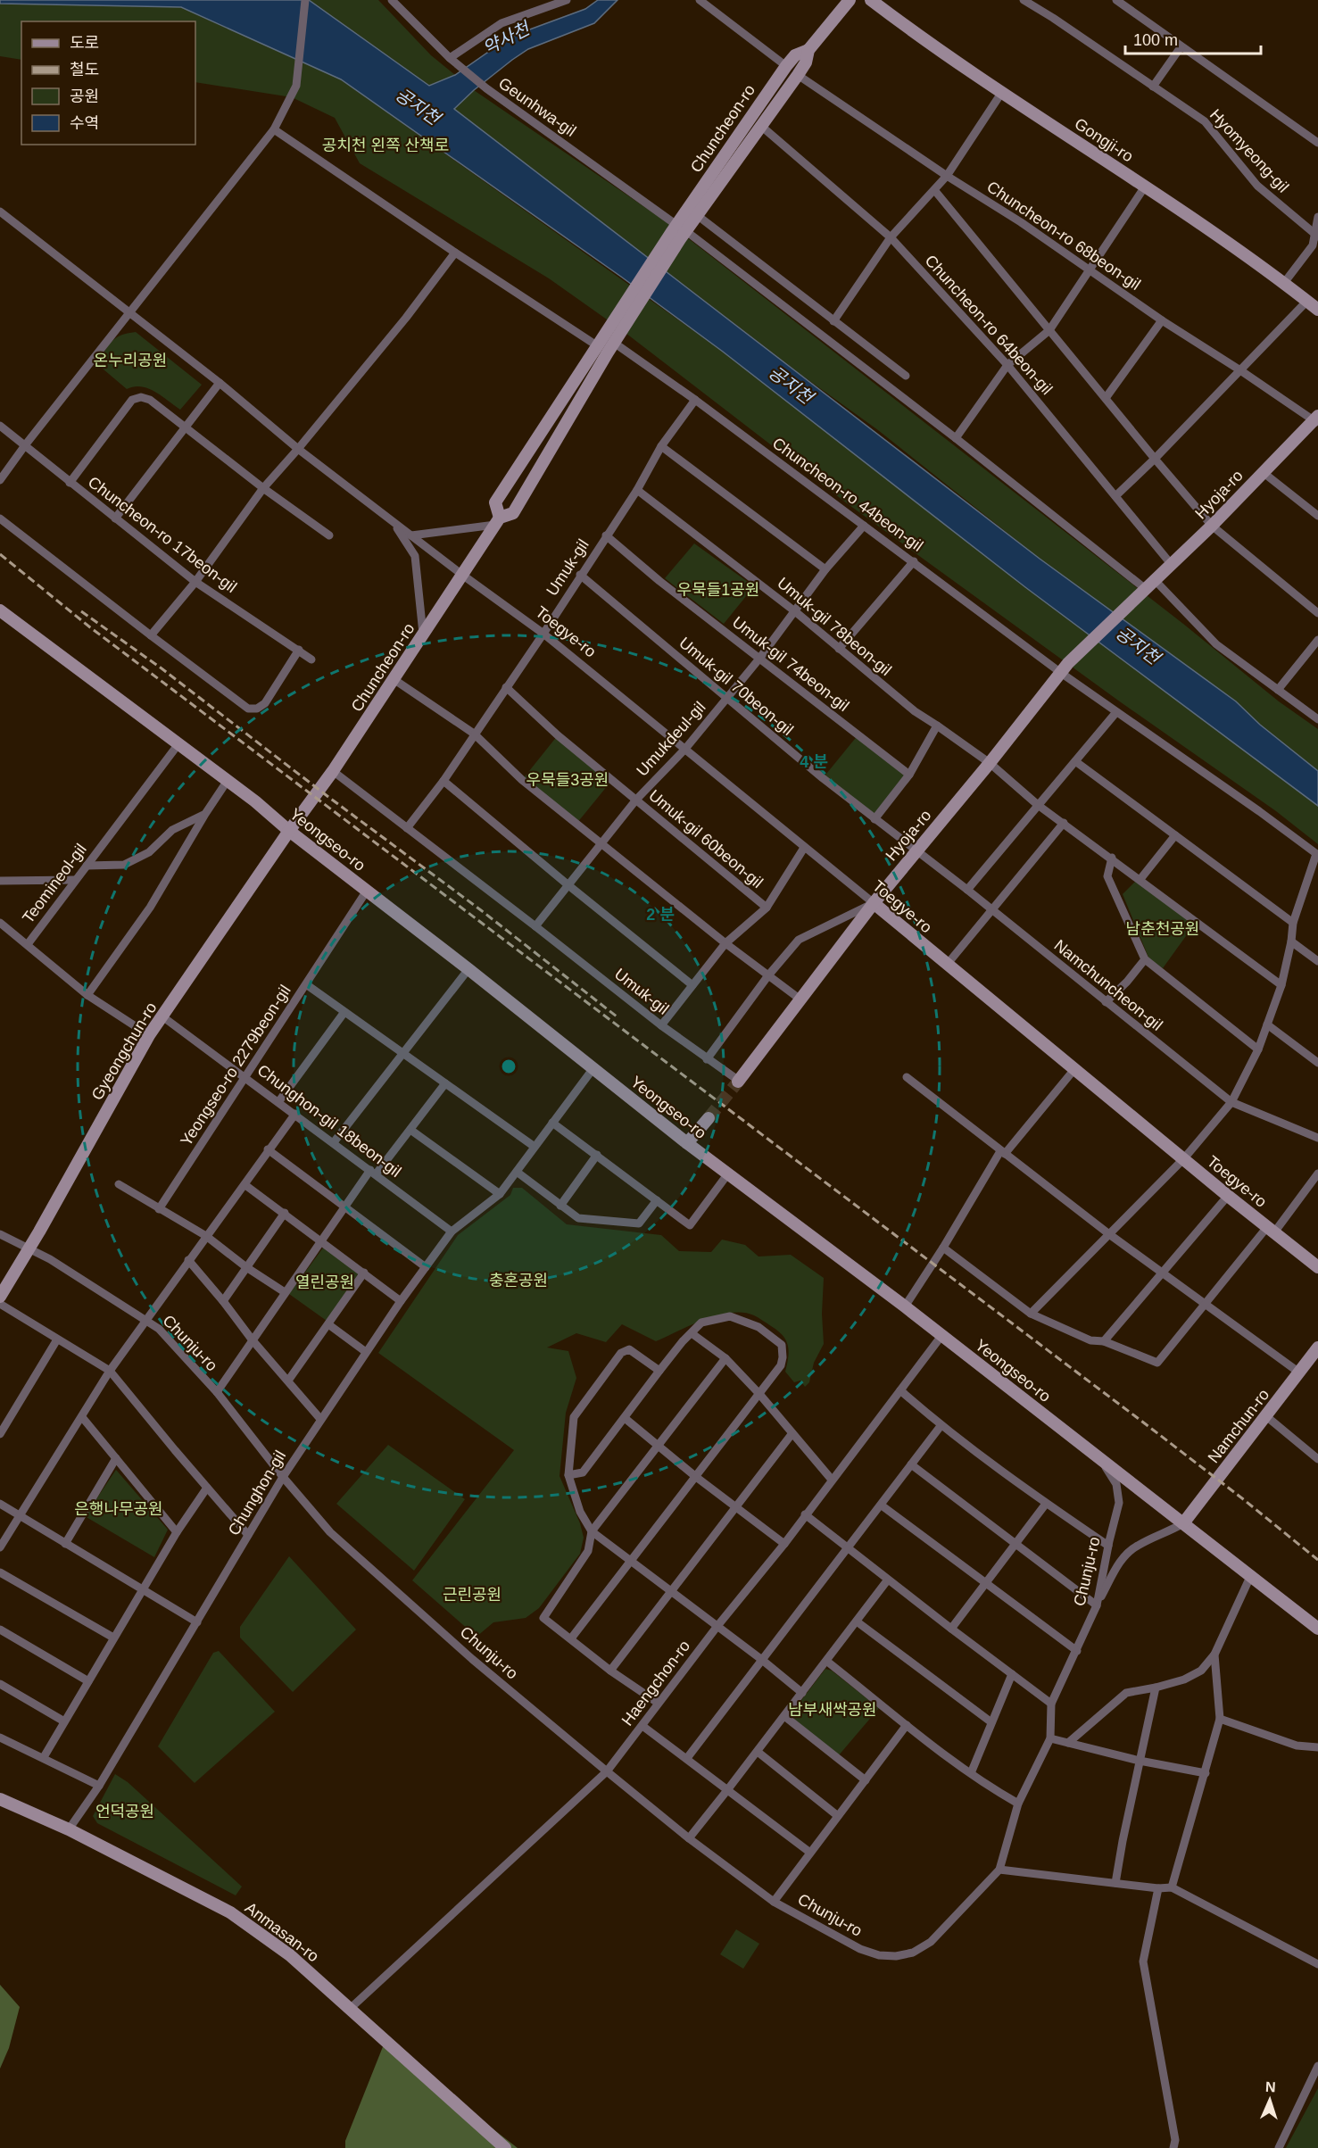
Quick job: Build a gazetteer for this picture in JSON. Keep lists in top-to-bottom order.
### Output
{
  "streets": {
    "street": [
      "Geunhwa-gil",
      "Chuncheon-ro",
      "Gongji-ro",
      "Hyomyeong-gil",
      "Chuncheon-ro 68beon-gil",
      "Chuncheon-ro 64beon-gil",
      "Chuncheon-ro 44beon-gil",
      "Hyoja-ro",
      "Chuncheon-ro 17beon-gil",
      "Umuk-gil",
      "Umuk-gil 78beon-gil",
      "Toegye-ro",
      "Umuk-gil 74beon-gil",
      "Umuk-gil 70beon-gil",
      "Umukdeul-gil",
      "Umuk-gil 60beon-gil",
      "Yeongseo-ro",
      "Teomineol-gil",
      "Namchuncheon-gil",
      "Gyeongchun-ro",
      "Yeongseo-ro 2279beon-gil",
      "Chunghon-gil 18beon-gil",
      "Chunju-ro",
      "Namchun-ro",
      "Chunghon-gil",
      "Haengchon-ro",
      "Anmasan-ro"
    ]
  },
  "crossings": [
    ["Geunhwa-gil", "Chuncheon-ro"],
    ["Geunhwa-gil", "Hyoja-ro"],
    ["Chuncheon-ro", "Chuncheon-ro 68beon-gil"],
    ["Chuncheon-ro", "Chuncheon-ro 64beon-gil"],
    ["Chuncheon-ro", "Chuncheon-ro 44beon-gil"],
    ["Chuncheon-ro", "Umuk-gil"],
    ["Chuncheon-ro", "Toegye-ro"],
    ["Chuncheon-ro", "Yeongseo-ro"],
    ["Chuncheon-ro", "Gyeongchun-ro"],
    ["Chuncheon-ro 68beon-gil", "Hyoja-ro"],
    ["Chuncheon-ro 64beon-gil", "Hyoja-ro"],
    ["Chuncheon-ro 44beon-gil", "Hyoja-ro"],
    ["Chuncheon-ro 44beon-gil", "Umuk-gil"],
    ["Chuncheon-ro 44beon-gil", "Umukdeul-gil"],
    ["Hyoja-ro", "Umuk-gil"],
    ["Hyoja-ro", "Umuk-gil 78beon-gil"],
    ["Hyoja-ro", "Toegye-ro"],
    ["Hyoja-ro", "Umuk-gil 70beon-gil"],
    ["Hyoja-ro", "Namchuncheon-gil"],
    ["Umuk-gil", "Umuk-gil 78beon-gil"],
    ["Umuk-gil", "Toegye-ro"],
    ["Umuk-gil", "Umuk-gil 74beon-gil"],
    ["Umuk-gil", "Umuk-gil 70beon-gil"],
    ["Umuk-gil", "Umukdeul-gil"],
    ["Umuk-gil", "Umuk-gil 60beon-gil"],
    ["Umuk-gil 78beon-gil", "Umukdeul-gil"],
    ["Toegye-ro", "Umukdeul-gil"],
    ["Umuk-gil 74beon-gil", "Umukdeul-gil"],
    ["Umuk-gil 70beon-gil", "Umukdeul-gil"],
    ["Umuk-gil 70beon-gil", "Namchuncheon-gil"],
    ["Umukdeul-gil", "Umuk-gil 60beon-gil"],
    ["Yeongseo-ro", "Teomineol-gil"],
    ["Yeongseo-ro", "Gyeongchun-ro"],
    ["Yeongseo-ro", "Yeongseo-ro 2279beon-gil"],
    ["Yeongseo-ro", "Chunju-ro"],
    ["Yeongseo-ro", "Namchun-ro"],
    ["Yeongseo-ro", "Chunghon-gil"],
    ["Yeongseo-ro", "Haengchon-ro"],
    ["Teomineol-gil", "Gyeongchun-ro"],
    ["Gyeongchun-ro", "Chunghon-gil 18beon-gil"],
    ["Gyeongchun-ro", "Chunju-ro"],
    ["Yeongseo-ro 2279beon-gil", "Chunghon-gil 18beon-gil"],
    ["Chunghon-gil 18beon-gil", "Chunghon-gil"],
    ["Chunju-ro", "Chunghon-gil"],
    ["Chunju-ro", "Haengchon-ro"],
    ["Chunghon-gil", "Anmasan-ro"],
    ["Haengchon-ro", "Anmasan-ro"]
  ],
  "water": ["약사천", "공지천"],
  "parks": [
    "공치천 왼쪽 산책로",
    "온누리공원",
    "우묵들1공원",
    "우묵들3공원",
    "남춘천공원",
    "충혼공원",
    "열린공원",
    "은행나무공원",
    "근린공원",
    "남부새싹공원",
    "언덕공원"
  ],
  "legend": [
    "도로",
    "철도",
    "공원",
    "수역"
  ],
  "scale_bar": "100 m",
  "north": "top",
  "rings": ["4 분", "2 분"]
}
